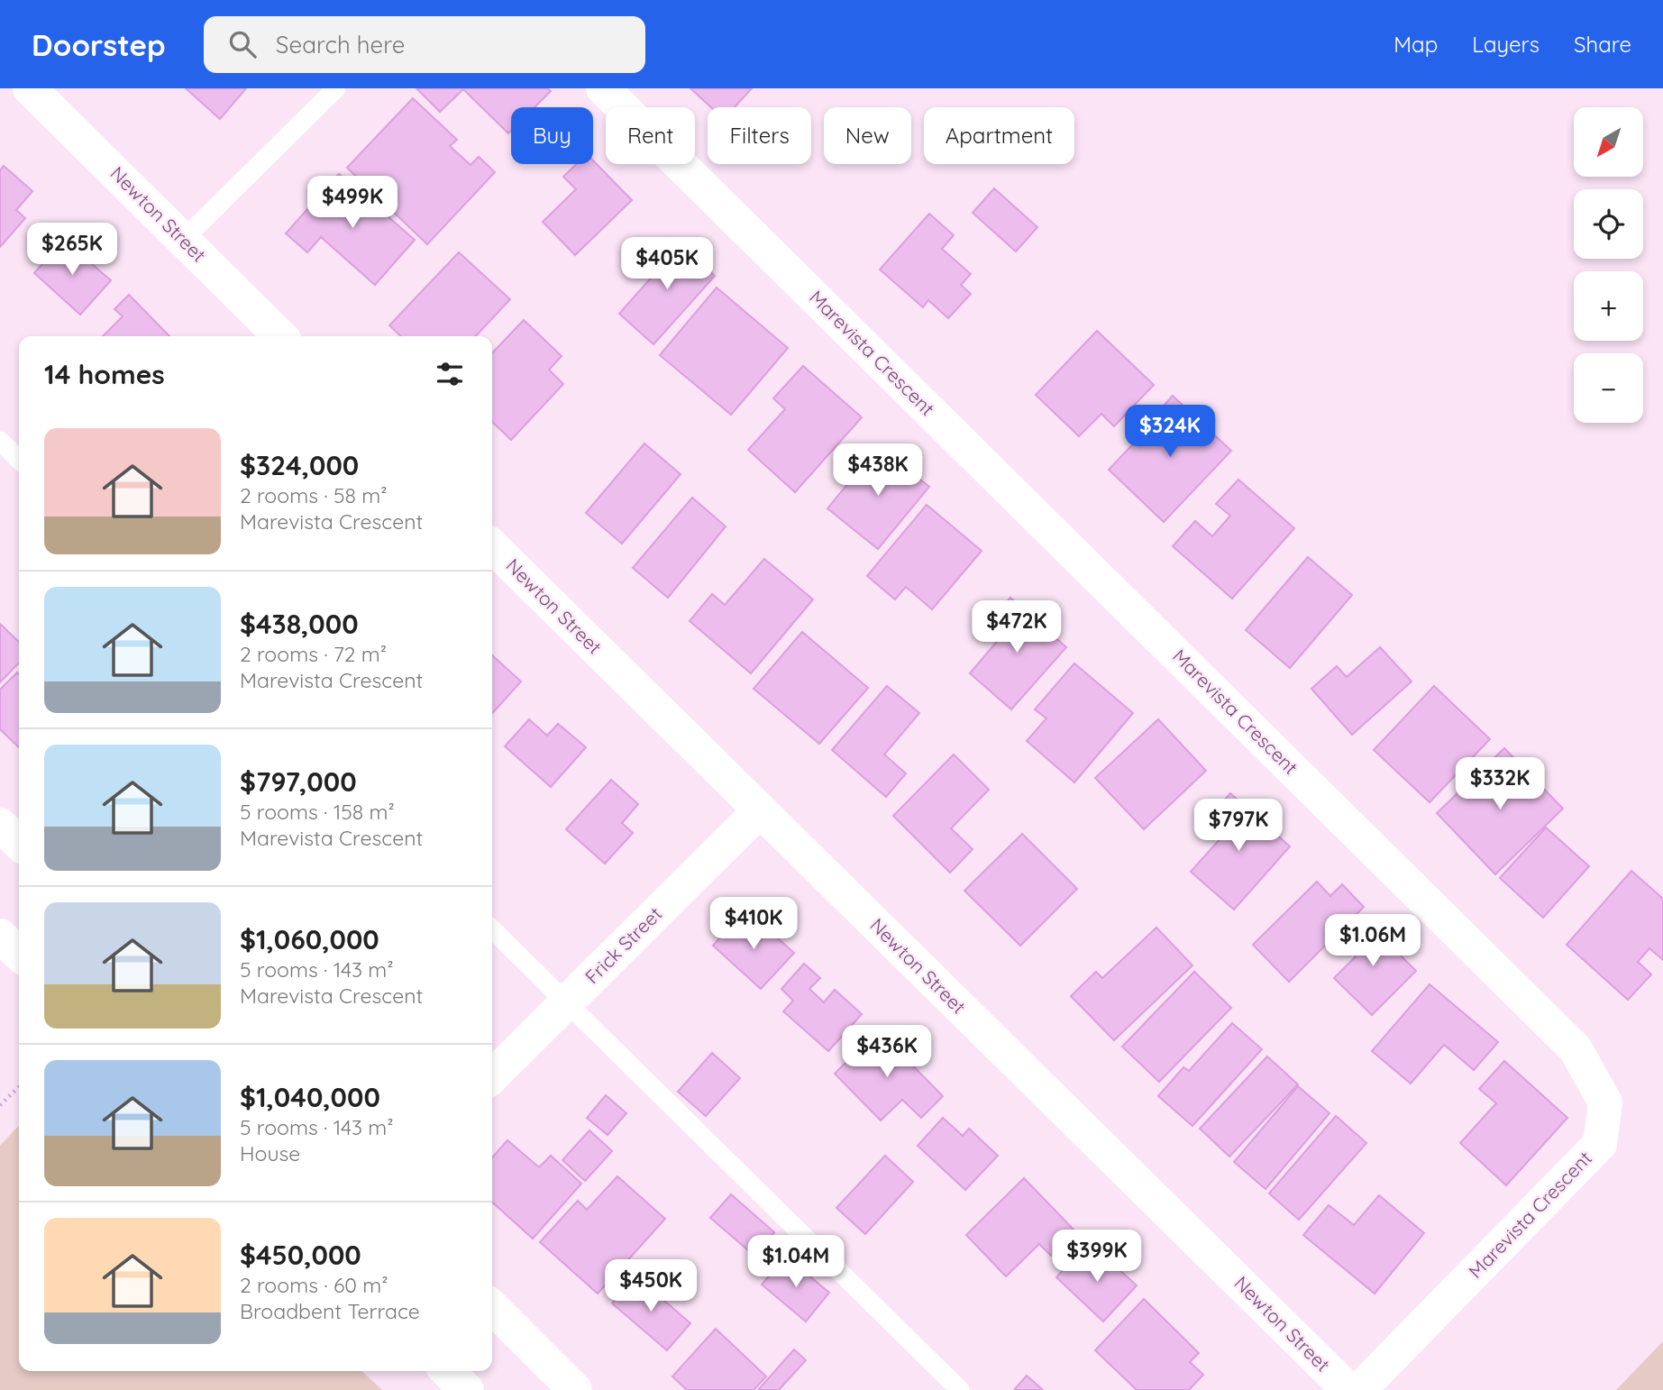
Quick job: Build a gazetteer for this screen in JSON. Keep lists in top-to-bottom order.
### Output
{
  "streets": {
    "street": ["Newton Street", "Marevista Crescent", "Frick Street"]
  },
  "crossings": [
    ["Newton Street", "Frick Street"]
  ],
  "north": "bottom left",
  "page": {
    "header": "Doorstep",
    "search": "Search here",
    "nav": ["Map", "Layers", "Share"],
    "map_buttons": ["+", "−"],
    "chip": [
      "Buy",
      "Rent",
      "Filters",
      "New",
      "Apartment"
    ],
    "price": [
      "$499K",
      "$265K",
      "$405K",
      "$324K",
      "$438K",
      "$472K",
      "$332K",
      "$797K",
      "$410K",
      "$1.06M",
      "$436K",
      "$399K",
      "$1.04M",
      "$450K"
    ],
    "heading": "14 homes",
    "list": [
      {
        "name": "$324,000",
        "note": "2 rooms · 58 m² · Marevista Crescent"
      },
      {
        "name": "$438,000",
        "note": "2 rooms · 72 m² · Marevista Crescent"
      },
      {
        "name": "$797,000",
        "note": "5 rooms · 158 m² · Marevista Crescent"
      },
      {
        "name": "$1,060,000",
        "note": "5 rooms · 143 m² · Marevista Crescent"
      },
      {
        "name": "$1,040,000",
        "note": "5 rooms · 143 m² · House"
      },
      {
        "name": "$450,000",
        "note": "2 rooms · 60 m² · Broadbent Terrace"
      }
    ]
  }
}
